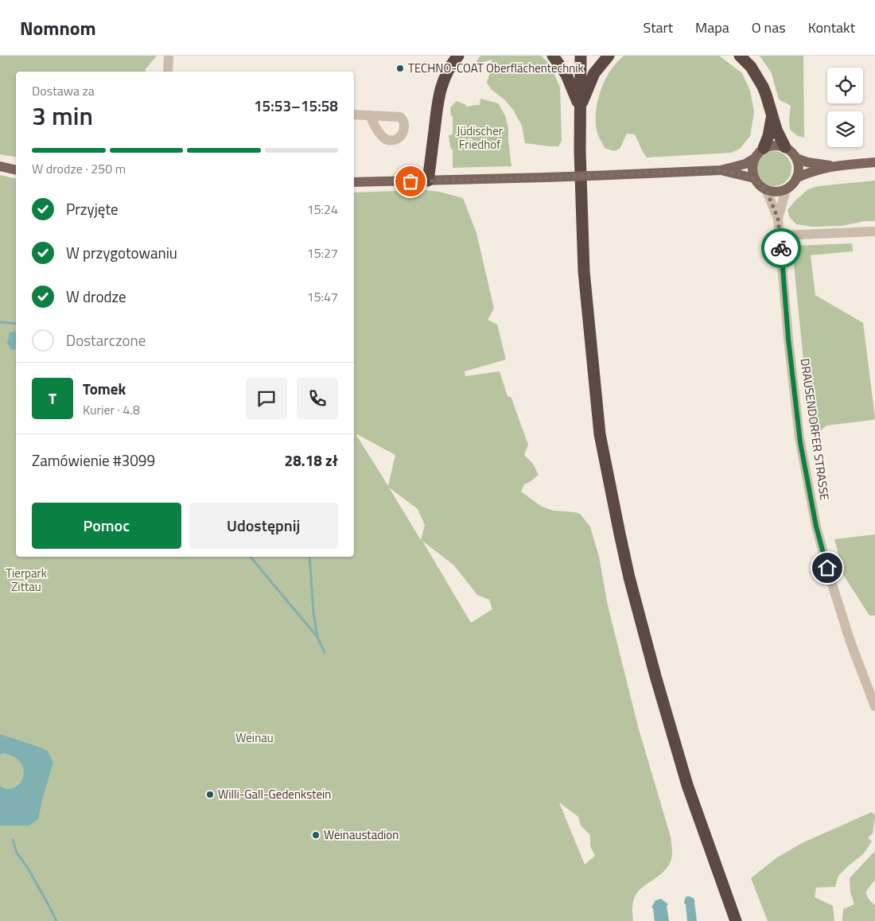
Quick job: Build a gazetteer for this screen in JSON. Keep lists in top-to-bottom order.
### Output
{
  "streets": {
    "street": ["DRAUSENDORFER STRASSE"]
  },
  "parks": ["Jüdischer Friedhof", "Tierpark Zittau", "Weinau"],
  "places": ["TECHNO-COAT Oberflächentechnik", "Willi-Gall-Gedenkstein", "Weinaustadion"],
  "page": {
    "header": "Nomnom",
    "nav": [
      "Start",
      "Mapa",
      "O nas",
      "Kontakt"
    ],
    "heading": ["3 min", "Dostawa za", "15:53–15:58"],
    "panel": [
      "Tomek",
      "Kurier · 4.8",
      "Zamówienie #3099",
      "28.18 zł"
    ],
    "bar": "W drodze · 250 m",
    "list": [
      ["Przyjęte", "15:24"],
      ["W przygotowaniu", "15:27"],
      ["W drodze", "15:47"],
      "Dostarczone"
    ],
    "round": "T",
    "buttons": ["Pomoc", "Udostępnij"]
  }
}
